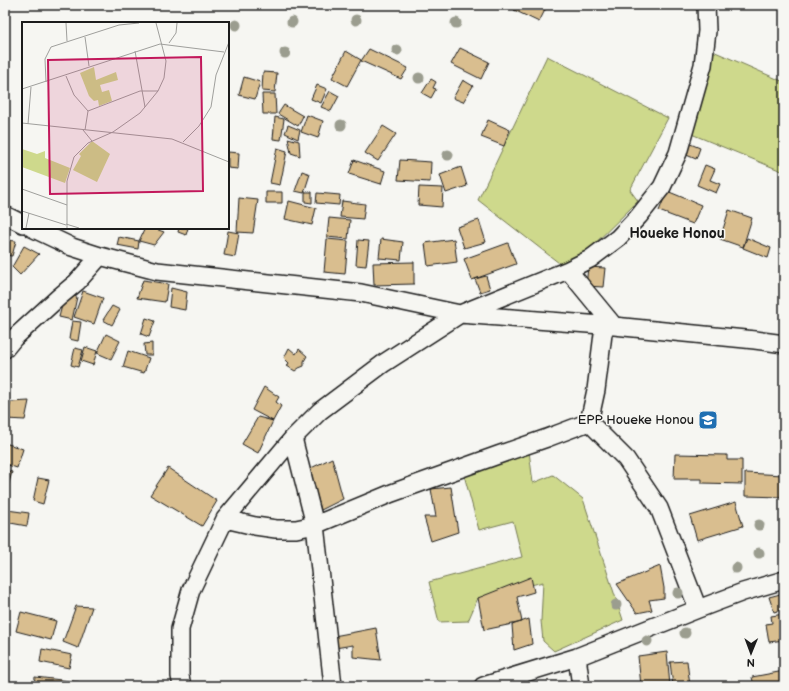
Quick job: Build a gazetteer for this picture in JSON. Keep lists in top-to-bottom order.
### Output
{
  "districts": ["Houeke Honou"],
  "places": {
    "school or university": ["EPP Houeke Honou"]
  },
  "north": "bottom"
}
